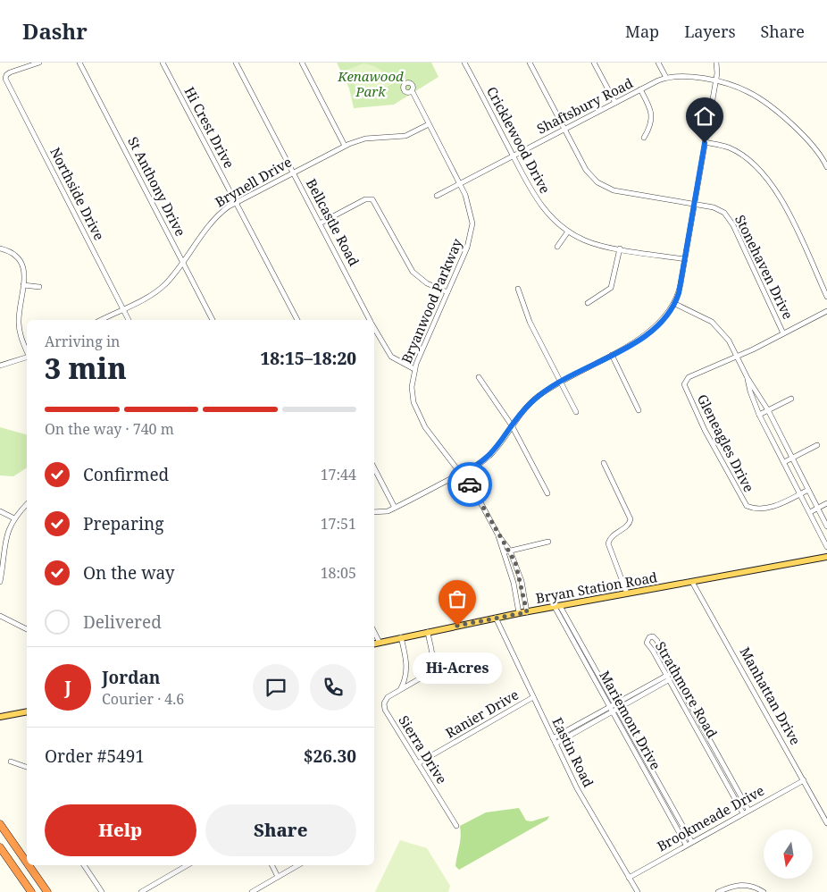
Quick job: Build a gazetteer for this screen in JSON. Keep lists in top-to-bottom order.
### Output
{
  "streets": {
    "main road": ["Bryan Station Road"],
    "street": [
      "Shaftsbury Road",
      "Hi Crest Drive",
      "Cricklewood Drive",
      "Brynell Drive",
      "St Anthony Drive",
      "Northside Drive",
      "Bellcastle Road",
      "Stonehaven Drive",
      "Bryanwood Parkway",
      "Gleneagles Drive",
      "Strathmore Road",
      "Manhattan Drive",
      "Ranier Drive",
      "Mariemont Drive",
      "Sierra Drive",
      "Eastin Road",
      "Brookmeade Drive"
    ]
  },
  "crossings": [
    ["Shaftsbury Road", "Cricklewood Drive"],
    ["Shaftsbury Road", "Stonehaven Drive"],
    ["Shaftsbury Road", "Bryanwood Parkway"],
    ["Hi Crest Drive", "Brynell Drive"],
    ["Brynell Drive", "St Anthony Drive"],
    ["Brynell Drive", "Northside Drive"],
    ["Brynell Drive", "Bellcastle Road"],
    ["Brynell Drive", "Bryanwood Parkway"],
    ["Bellcastle Road", "Bryanwood Parkway"],
    ["Bryanwood Parkway", "Bryan Station Road"],
    ["Bryan Station Road", "Manhattan Drive"],
    ["Bryan Station Road", "Mariemont Drive"],
    ["Bryan Station Road", "Sierra Drive"],
    ["Bryan Station Road", "Eastin Road"],
    ["Strathmore Road", "Brookmeade Drive"],
    ["Manhattan Drive", "Brookmeade Drive"],
    ["Ranier Drive", "Sierra Drive"],
    ["Ranier Drive", "Eastin Road"],
    ["Mariemont Drive", "Brookmeade Drive"],
    ["Eastin Road", "Brookmeade Drive"]
  ],
  "parks": ["Kenawood Park"],
  "places": ["Hi-Acres"],
  "north": "bottom",
  "page": {
    "header": "Dashr",
    "nav": ["Map", "Layers", "Share"],
    "heading": ["3 min", "Arriving in", "18:15–18:20"],
    "panel": [
      "Jordan",
      "Courier · 4.6",
      "Order #5491",
      "$26.30"
    ],
    "bar": "On the way · 740 m",
    "list": [
      ["Confirmed", "17:44"],
      ["Preparing", "17:51"],
      ["On the way", "18:05"],
      "Delivered"
    ],
    "bubble": "Hi-Acres",
    "round": "J",
    "buttons": ["Help", "Share"]
  }
}
